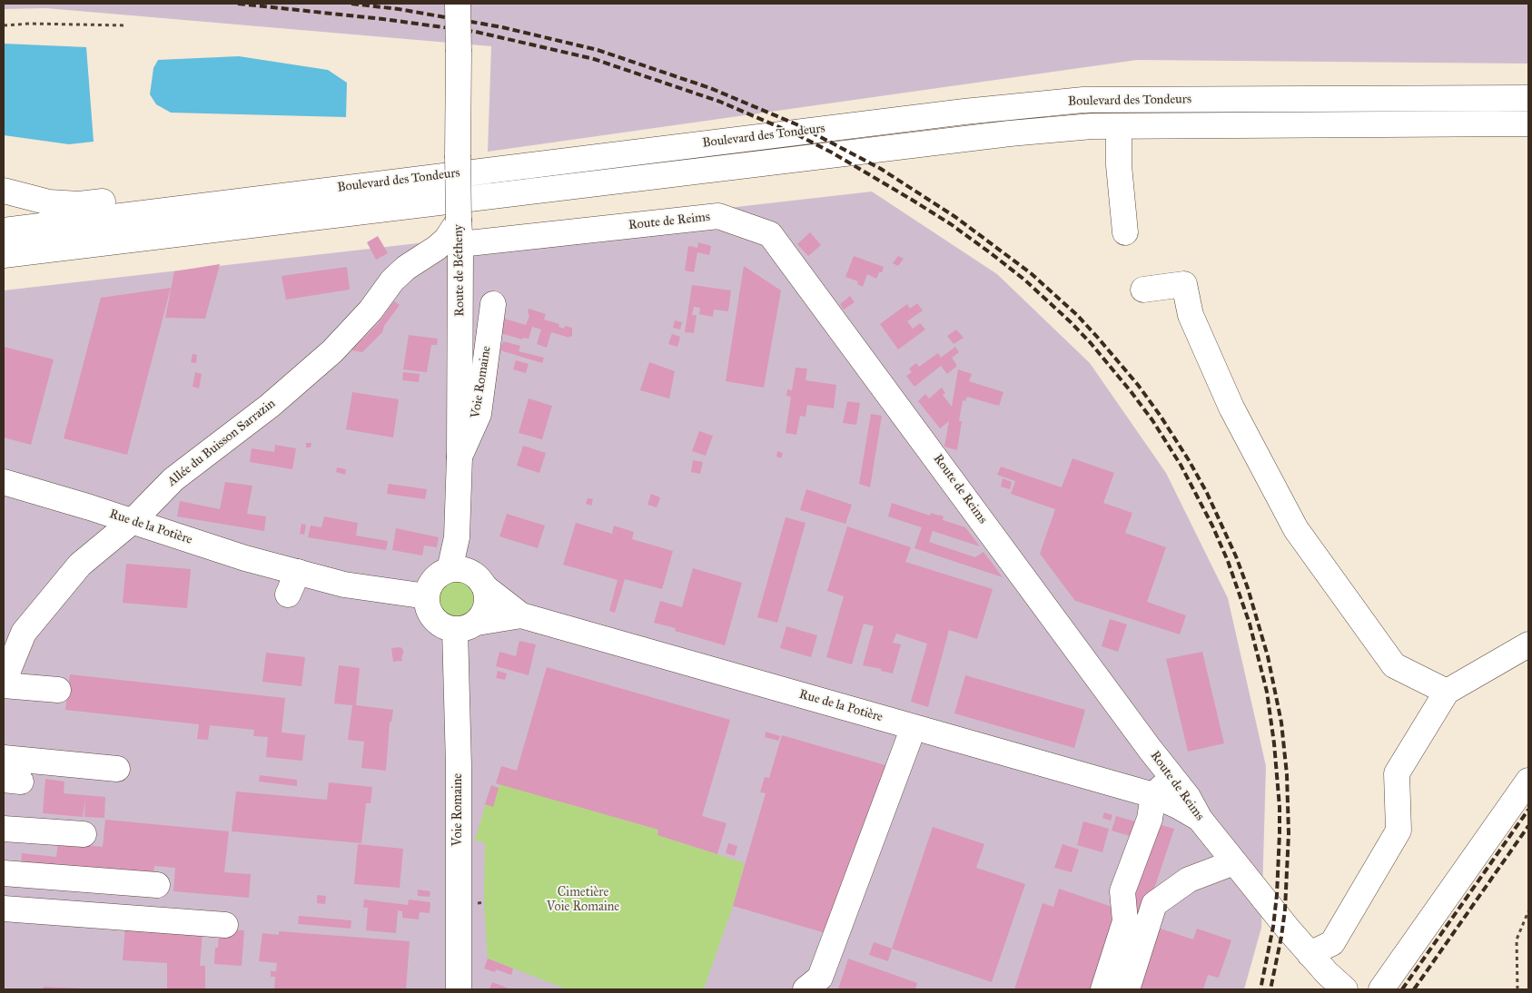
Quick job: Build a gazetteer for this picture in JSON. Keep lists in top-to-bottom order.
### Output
{
  "streets": {
    "main road": [
      "Boulevard des Tondeurs",
      "Route de Reims",
      "Route de Bétheny",
      "Voie Romaine",
      "Allée du Buisson Sarrazin",
      "Rue de la Potière"
    ]
  },
  "crossings": [
    ["Route de Reims", "Route de Bétheny"],
    ["Route de Reims", "Allée du Buisson Sarrazin"],
    ["Route de Reims", "Rue de la Potière"],
    ["Route de Bétheny", "Voie Romaine"],
    ["Route de Bétheny", "Allée du Buisson Sarrazin"],
    ["Route de Bétheny", "Rue de la Potière"],
    ["Voie Romaine", "Rue de la Potière"],
    ["Allée du Buisson Sarrazin", "Rue de la Potière"]
  ],
  "parks": ["Cimetière Voie Romaine"]
}
